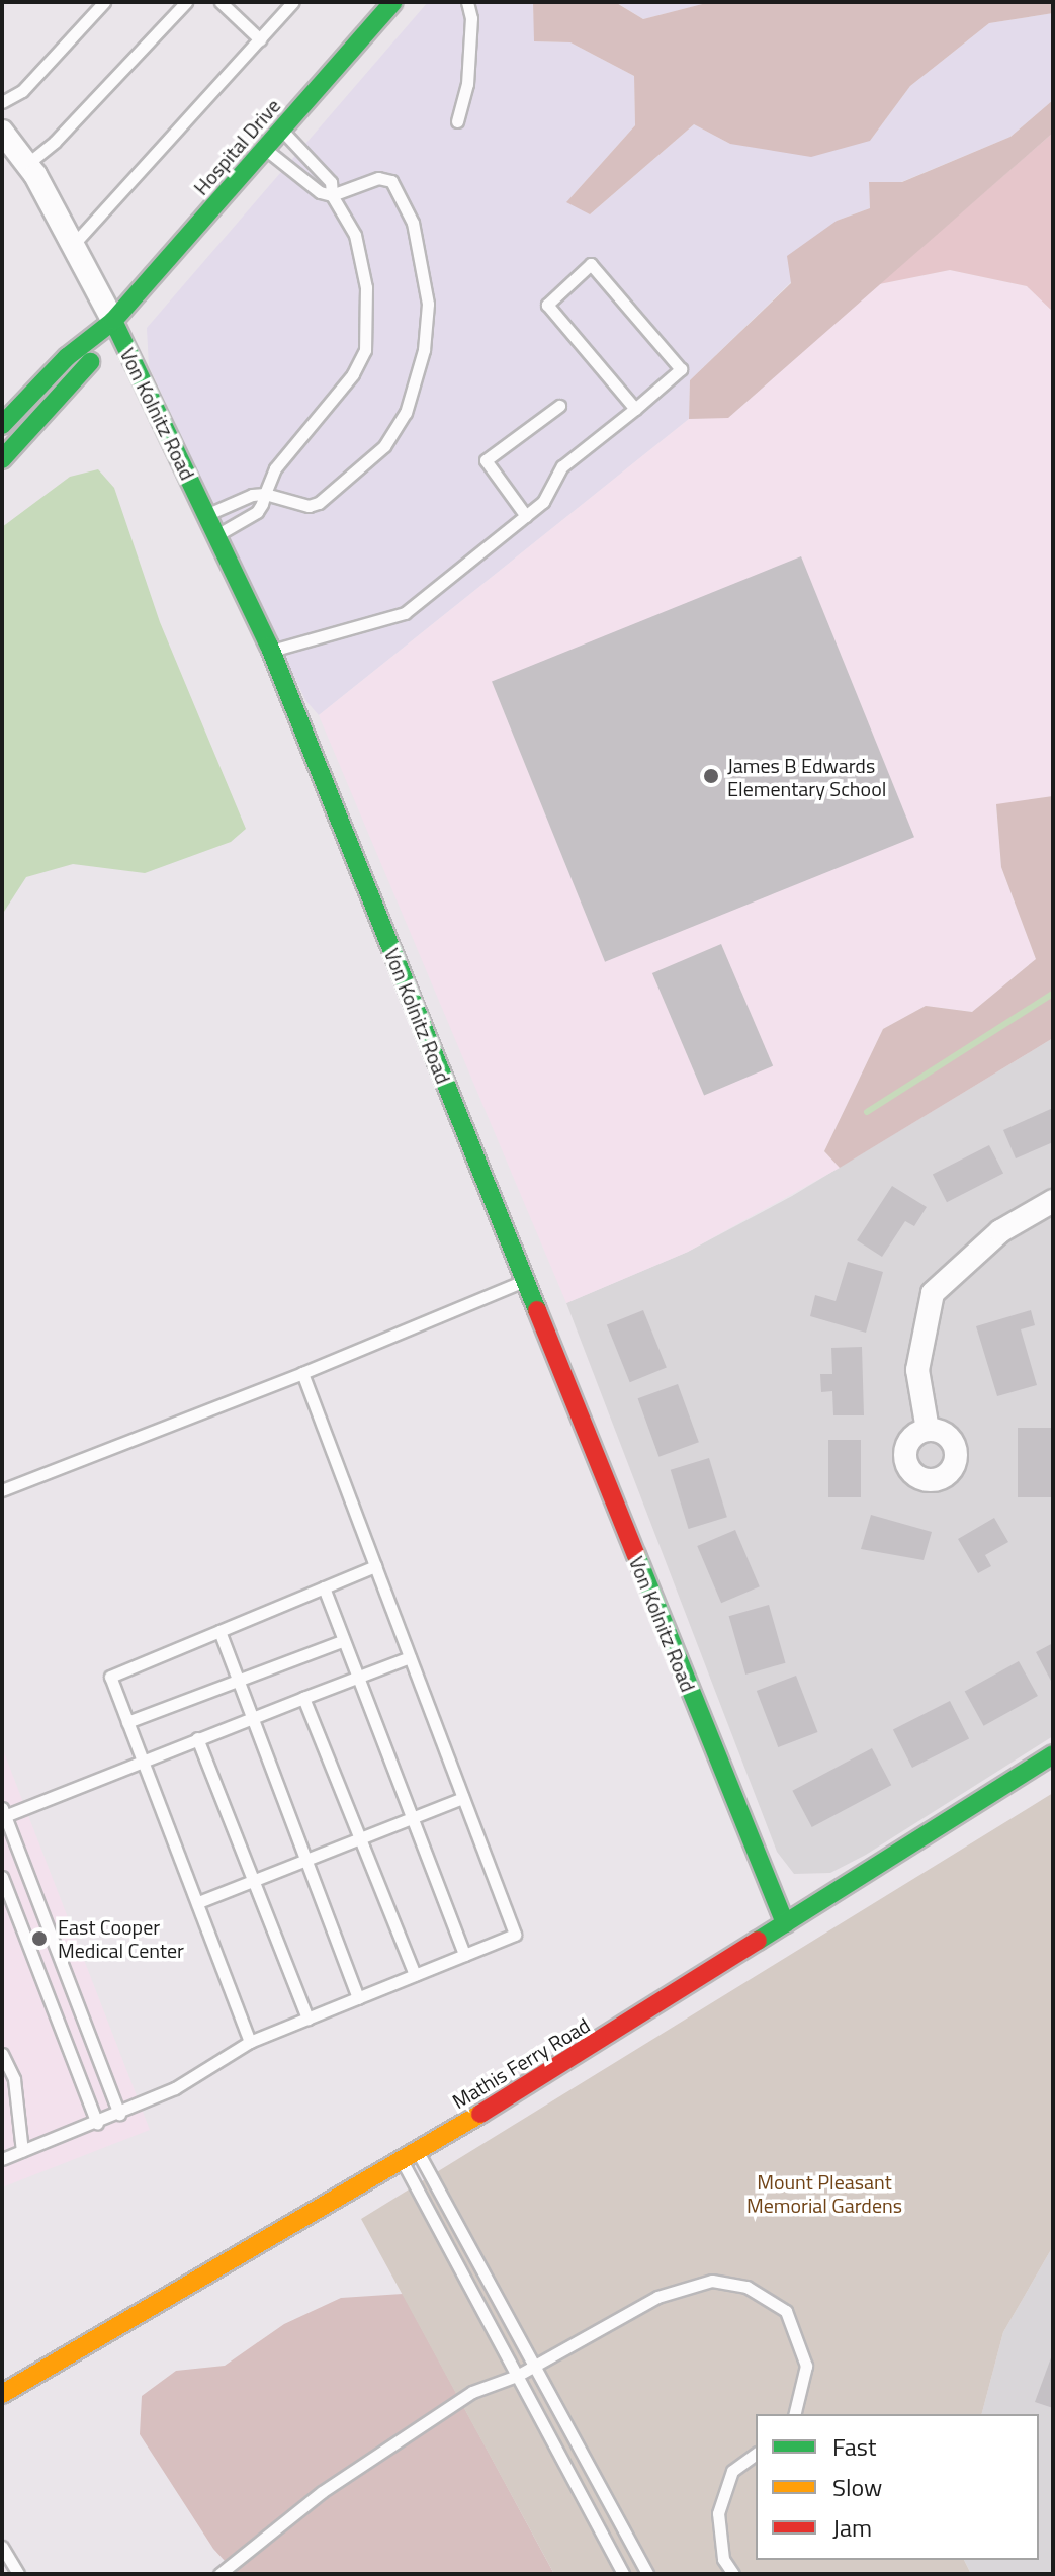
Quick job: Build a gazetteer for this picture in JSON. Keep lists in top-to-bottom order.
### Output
{
  "streets": {
    "street": ["Hospital Drive", "Von Kolnitz Road", "Mathis Ferry Road"]
  },
  "crossings": [
    ["Hospital Drive", "Von Kolnitz Road"],
    ["Von Kolnitz Road", "Mathis Ferry Road"]
  ],
  "parks": ["Mount Pleasant Memorial Gardens"],
  "places": ["James B Edwards Elementary School", "East Cooper Medical Center"],
  "legend": ["Fast", "Slow", "Jam"]
}
